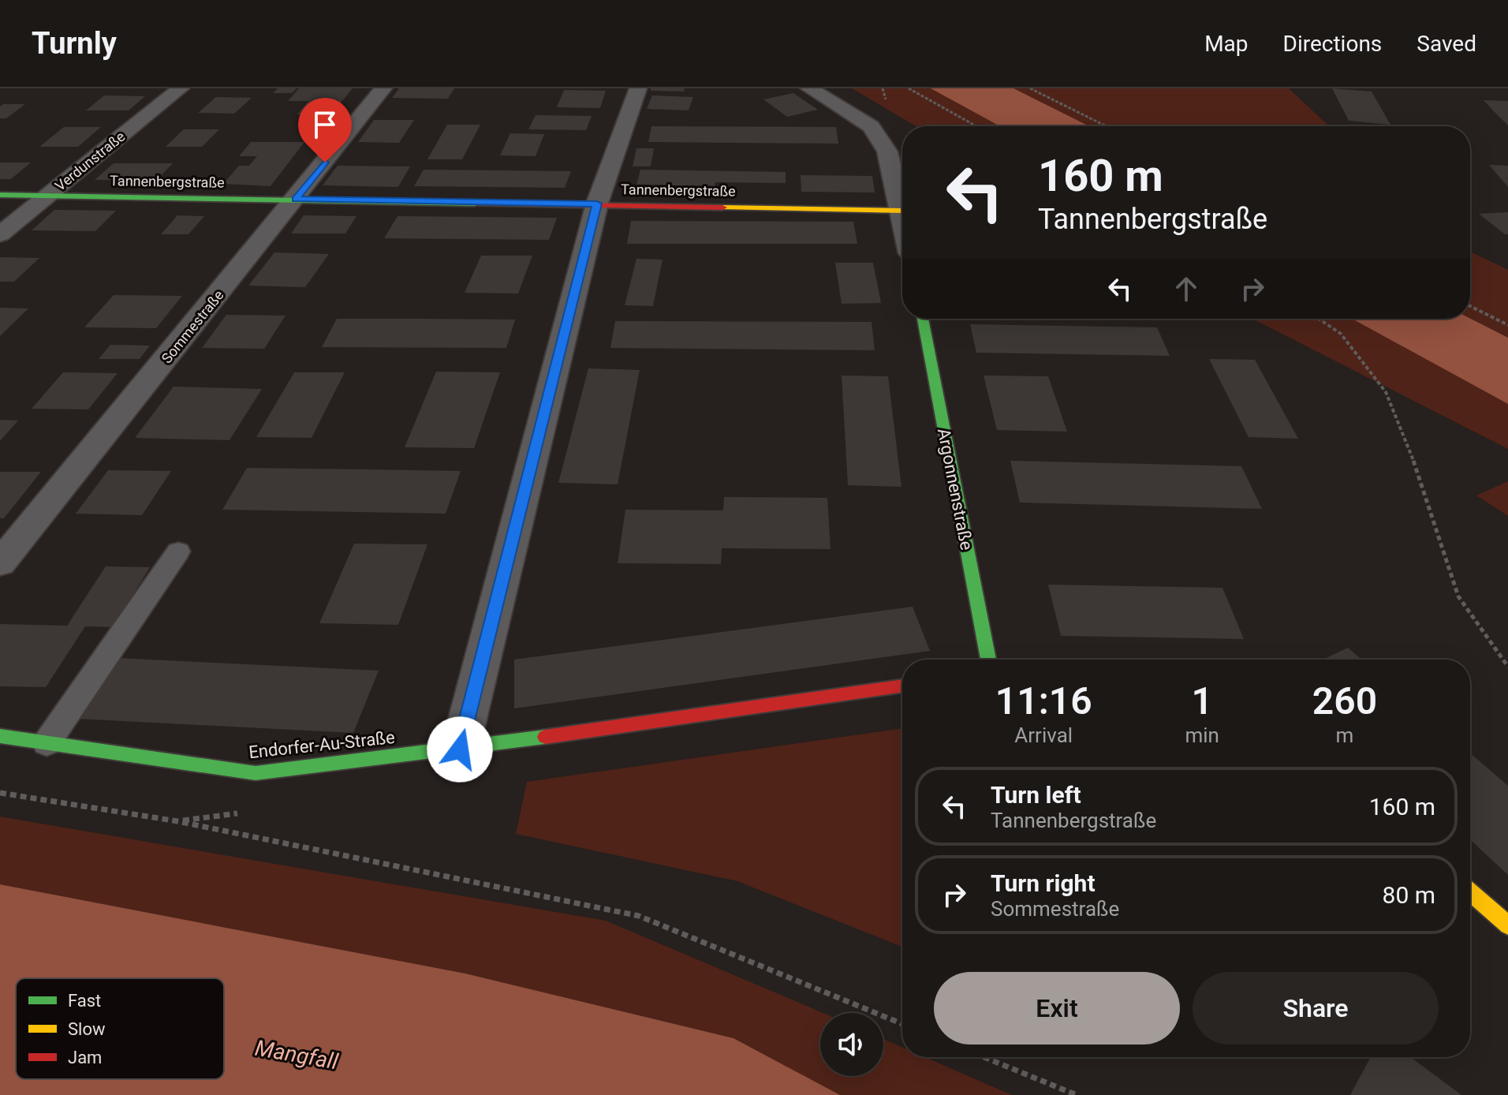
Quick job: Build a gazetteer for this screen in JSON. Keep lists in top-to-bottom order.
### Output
{
  "streets": {
    "street": [
      "Verdunstraße",
      "Tannenbergstraße",
      "Sommestraße",
      "Argonnenstraße",
      "Endorfer-Au-Straße"
    ]
  },
  "crossings": [
    ["Verdunstraße", "Tannenbergstraße"],
    ["Tannenbergstraße", "Sommestraße"]
  ],
  "water": ["Mangfall"],
  "legend": ["Fast", "Slow", "Jam"],
  "page": {
    "header": "Turnly",
    "nav": ["Map", "Directions", "Saved"],
    "turn": ["160 m", "Tannenbergstraße"],
    "eta": [
      "11:16",
      "Arrival",
      "1",
      "min",
      "260",
      "m"
    ],
    "list": [
      {
        "name": "Turn left",
        "note": "Tannenbergstraße",
        "value": "160 m"
      },
      {
        "name": "Turn right",
        "note": "Sommestraße",
        "value": "80 m"
      }
    ],
    "buttons": ["Exit", "Share"]
  }
}
